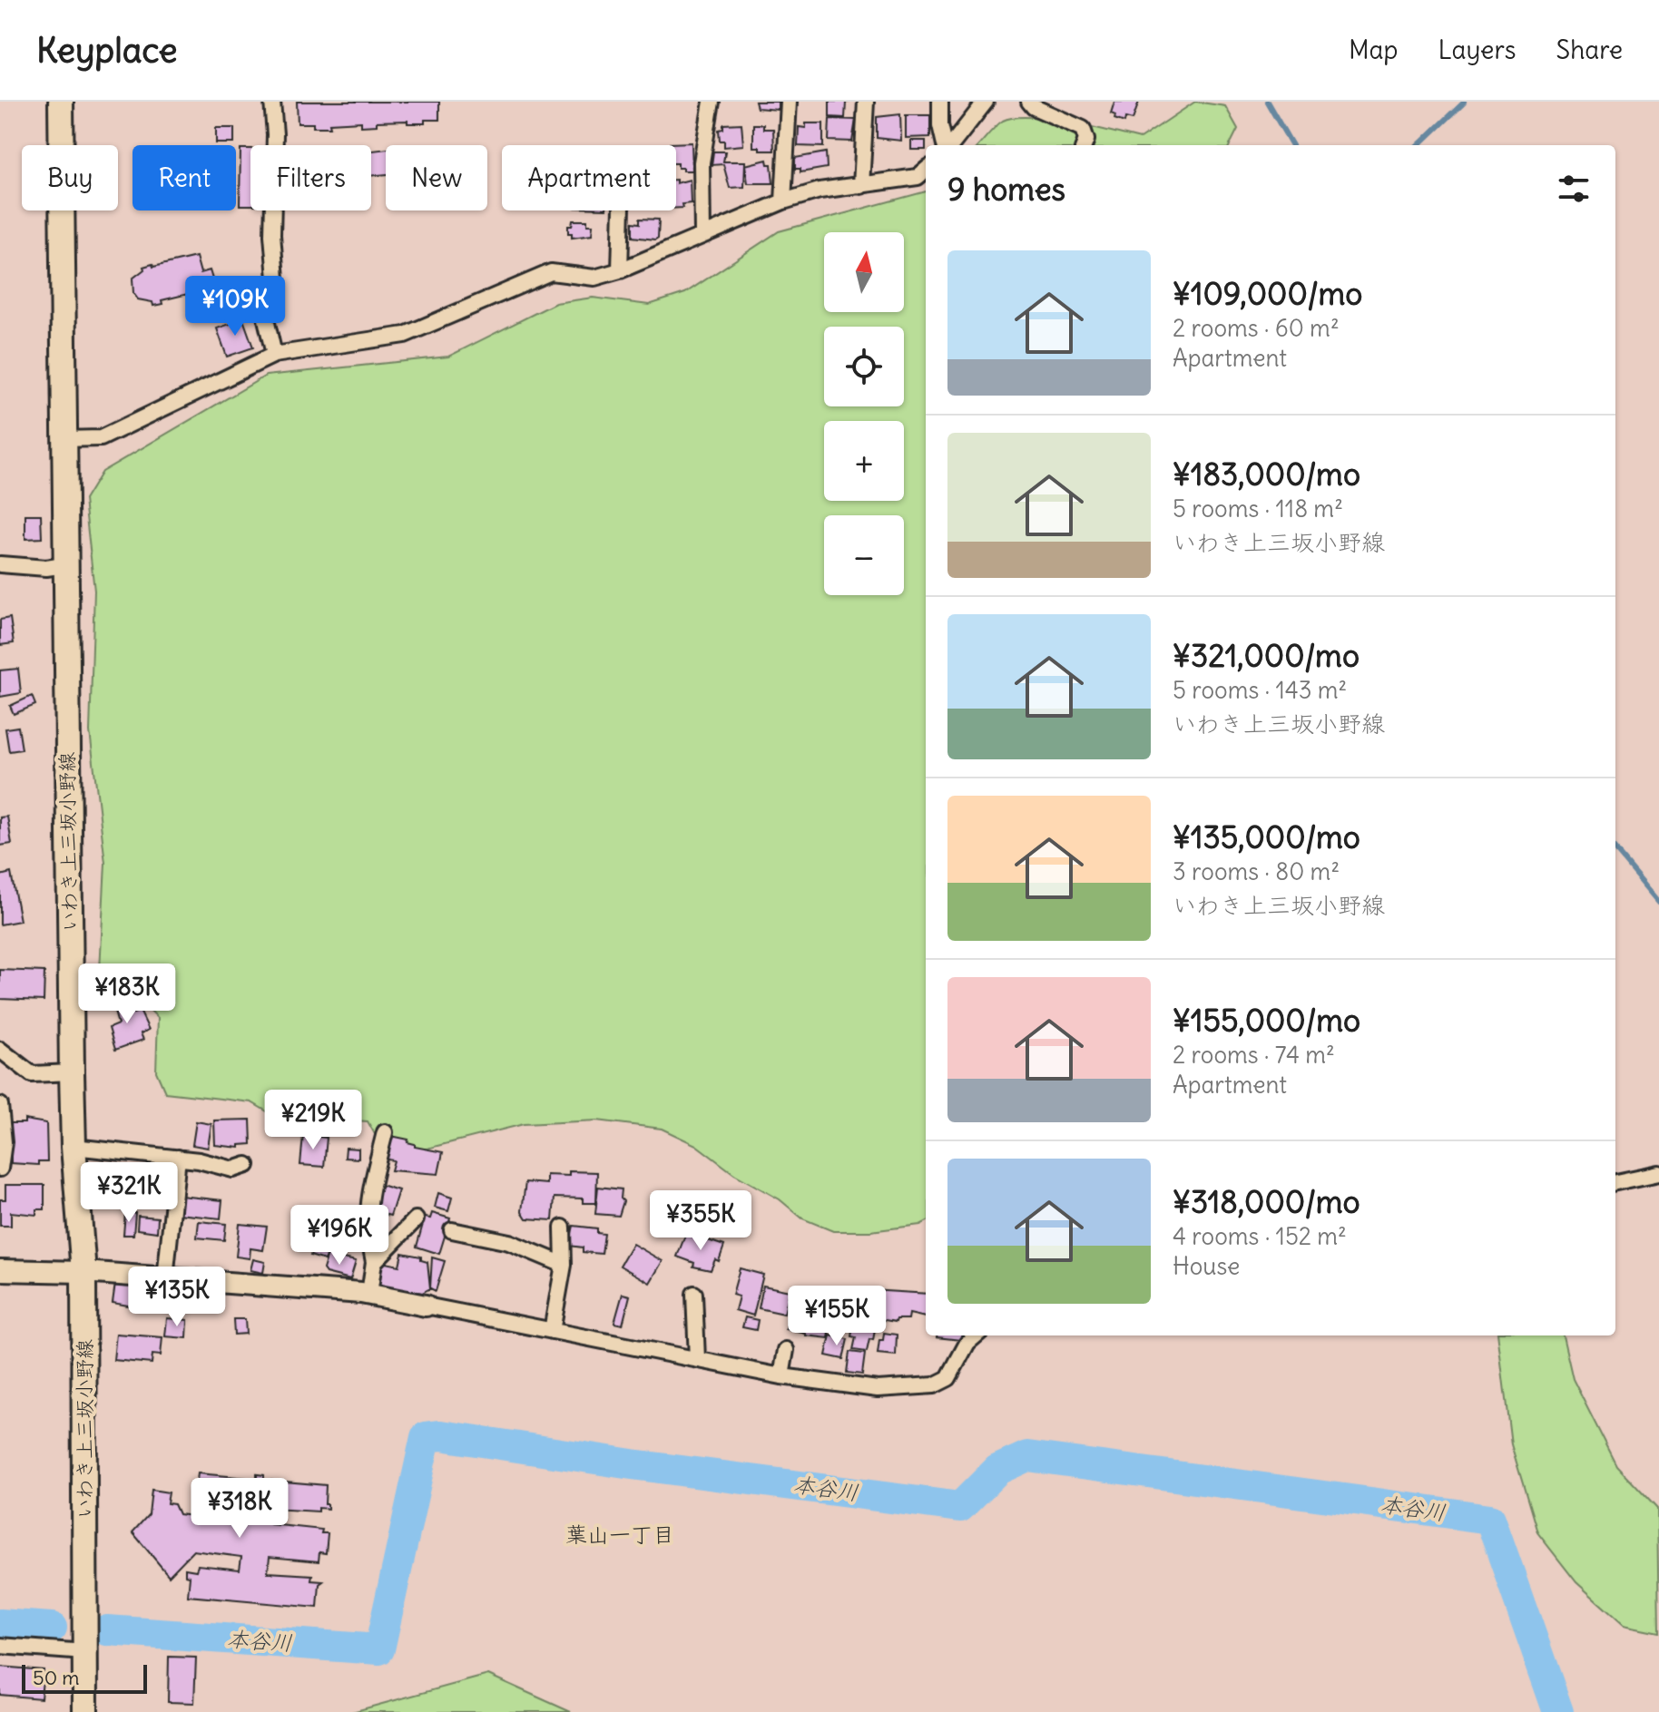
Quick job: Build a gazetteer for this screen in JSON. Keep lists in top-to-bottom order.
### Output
{
  "streets": {
    "main road": ["いわき上三坂小野線"]
  },
  "districts": ["葉山一丁目"],
  "water": ["本谷川"],
  "scale_bar": "50 m",
  "north": "top",
  "page": {
    "header": "Keyplace",
    "nav": ["Map", "Layers", "Share"],
    "chip": [
      "Buy",
      "Rent",
      "Filters",
      "New",
      "Apartment"
    ],
    "heading": "9 homes",
    "map_buttons": ["+", "−"],
    "list": [
      {
        "name": "¥109,000/mo",
        "note": "2 rooms · 60 m² · Apartment"
      },
      {
        "name": "¥183,000/mo",
        "note": "5 rooms · 118 m² · いわき上三坂小野線"
      },
      {
        "name": "¥321,000/mo",
        "note": "5 rooms · 143 m² · いわき上三坂小野線"
      },
      {
        "name": "¥135,000/mo",
        "note": "3 rooms · 80 m² · いわき上三坂小野線"
      },
      {
        "name": "¥155,000/mo",
        "note": "2 rooms · 74 m² · Apartment"
      },
      {
        "name": "¥318,000/mo",
        "note": "4 rooms · 152 m² · House"
      }
    ],
    "price": [
      "¥109K",
      "¥183K",
      "¥219K",
      "¥321K",
      "¥355K",
      "¥196K",
      "¥135K",
      "¥155K",
      "¥318K"
    ],
    "scale": "50 m"
  }
}
